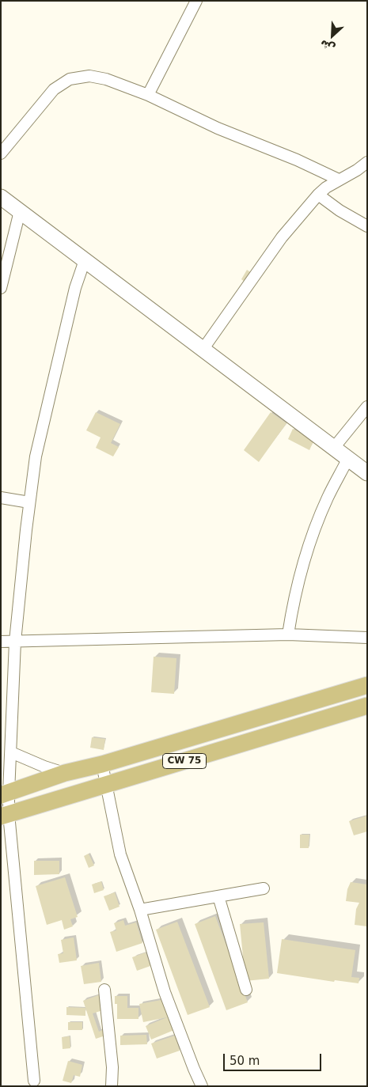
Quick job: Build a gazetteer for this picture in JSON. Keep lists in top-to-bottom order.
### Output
{
  "streets": {
    "main road": ["CW 75"]
  },
  "scale_bar": "50 m",
  "north": "bottom left"
}
